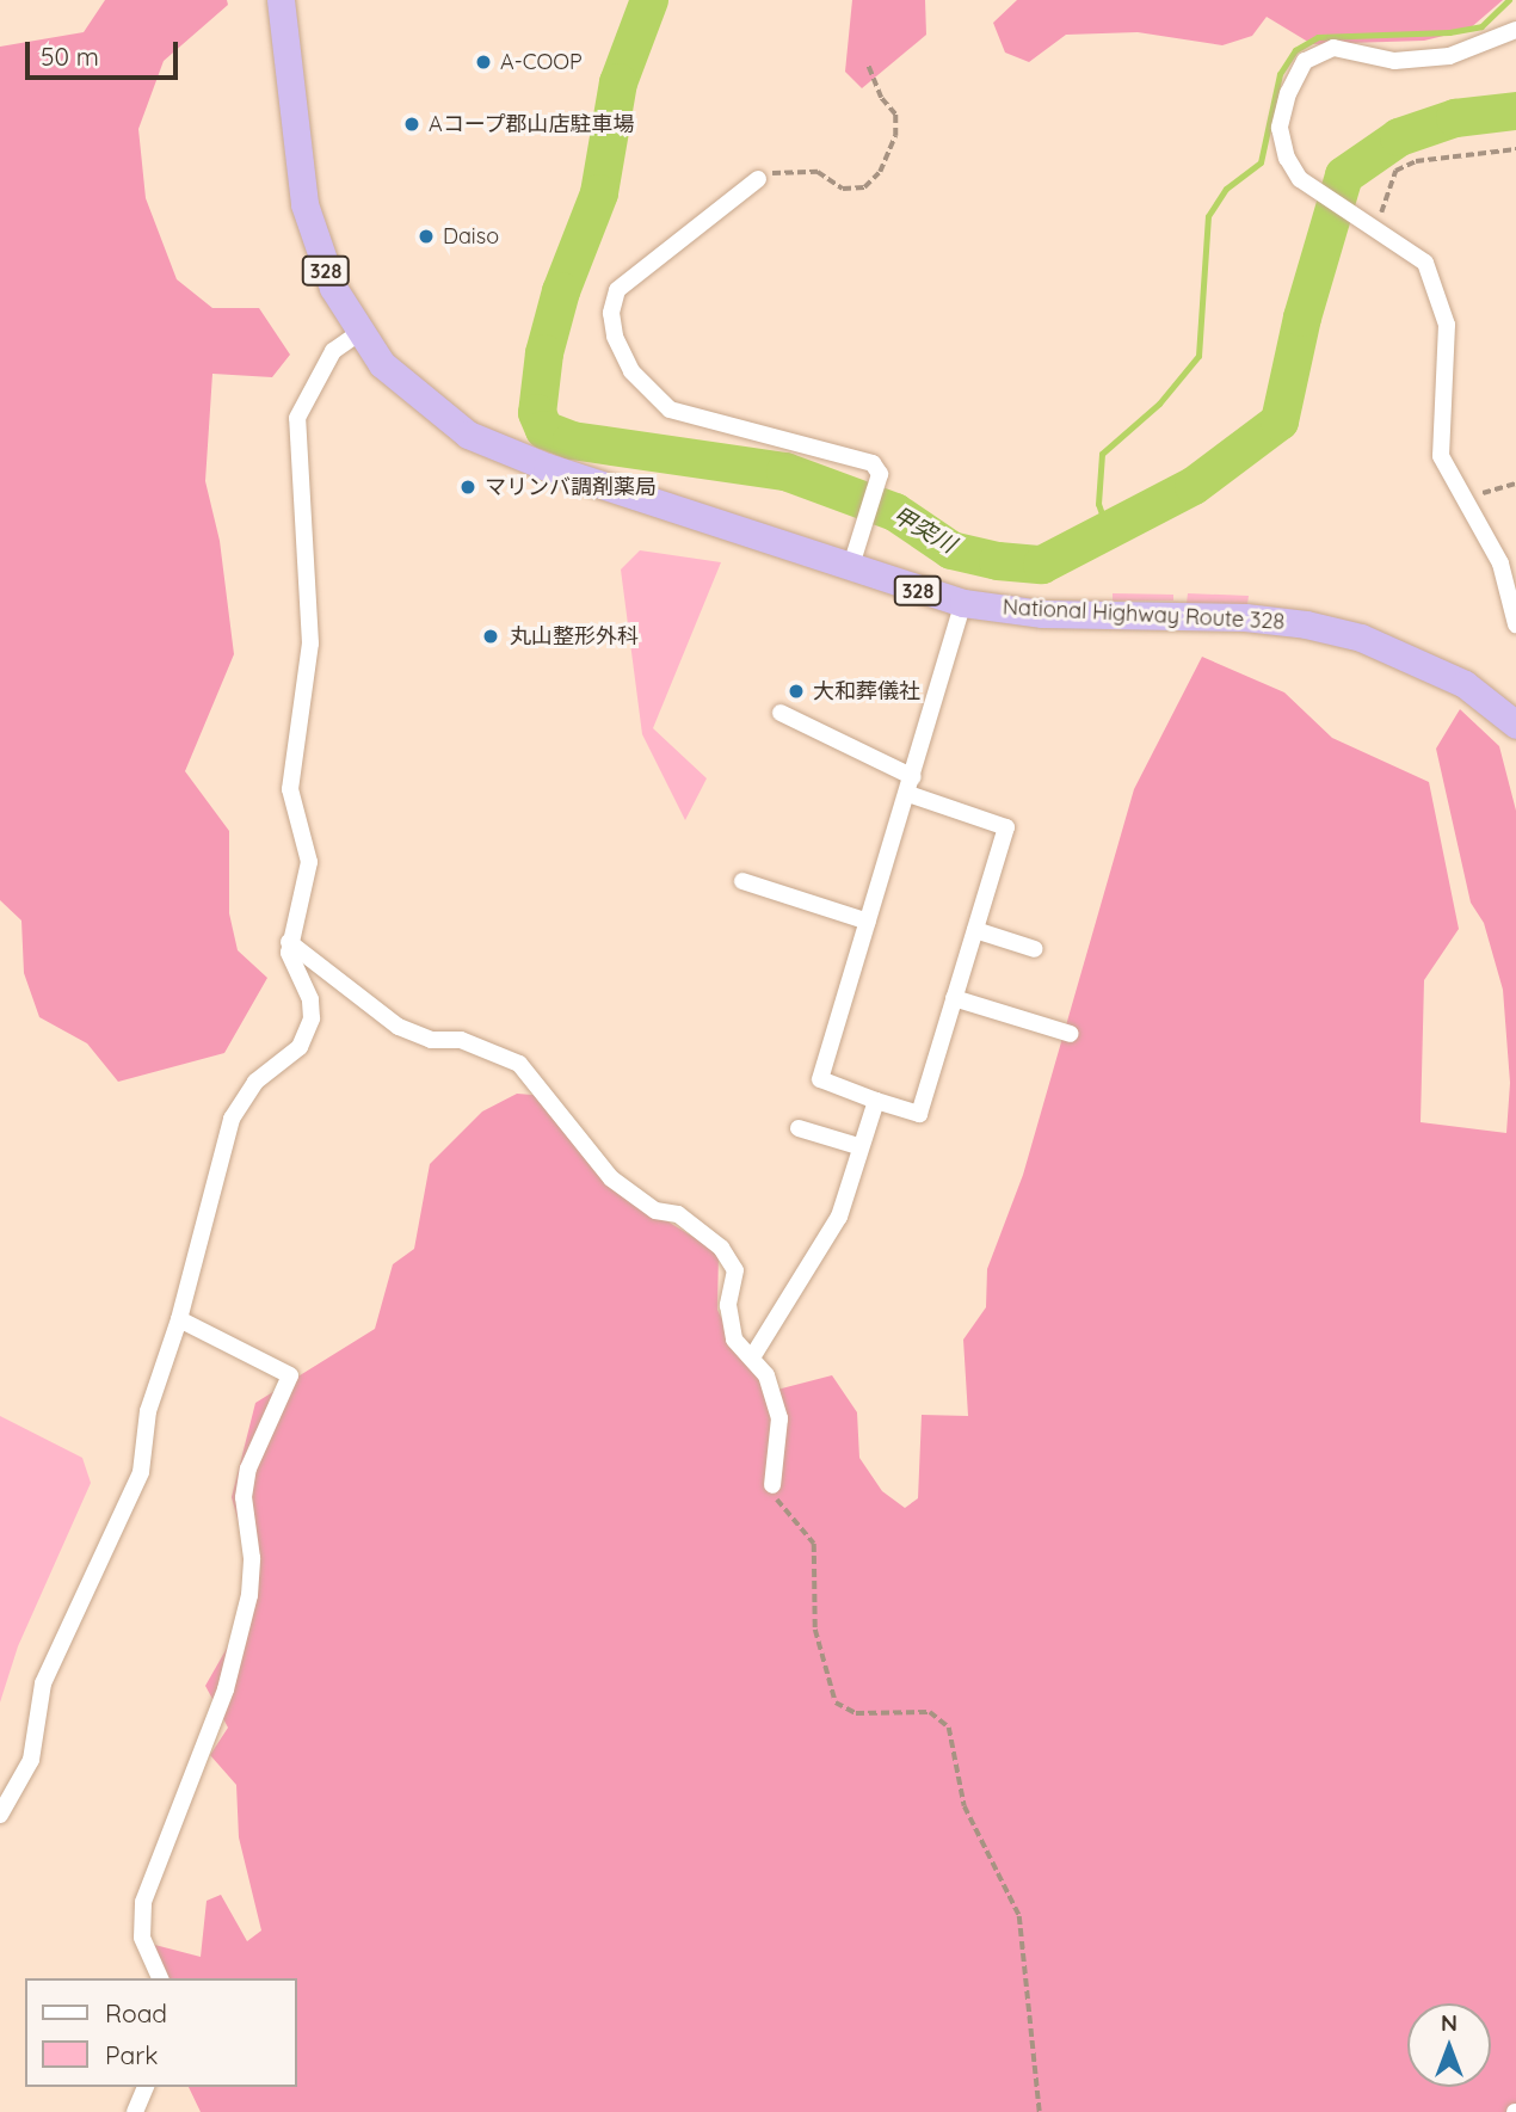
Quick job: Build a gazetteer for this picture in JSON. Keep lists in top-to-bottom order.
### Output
{
  "streets": {
    "highway": ["328", "National Highway Route 328"]
  },
  "water": ["甲突川"],
  "places": [
    "A-COOP",
    "Aコープ郡山店駐車場",
    "Daiso",
    "マリンバ調剤薬局",
    "丸山整形外科",
    "大和葬儀社"
  ],
  "legend": ["Road", "Park"],
  "scale_bar": "50 m",
  "north": "top"
}
